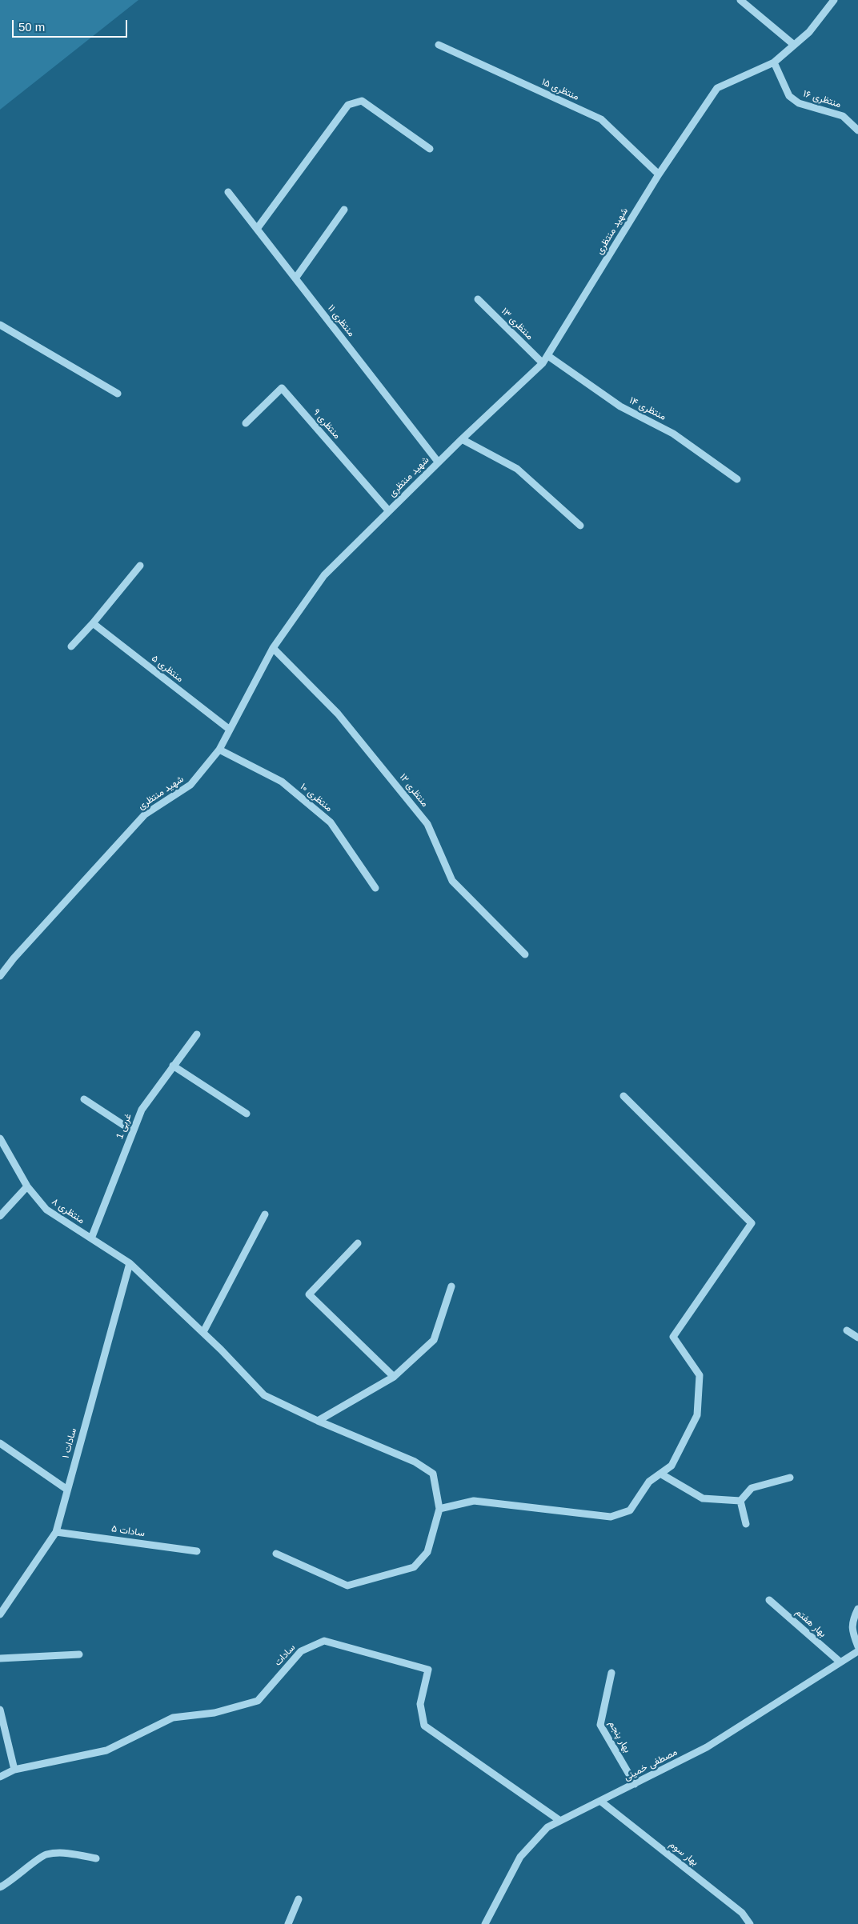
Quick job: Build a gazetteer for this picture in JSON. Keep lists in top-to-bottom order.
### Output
{
  "streets": {
    "street": [
      "منتظری ۱۵",
      "منتظری ۱۶",
      "شهید منتظری",
      "منتظری ۱۱",
      "منتظری ۱۳",
      "منتظری ۱۴",
      "منتظری ۹",
      "منتظری ۵",
      "منتظری ۱۲",
      "منتظری ۱۰",
      "غربی 1",
      "منتظری ۸",
      "سادات ۱",
      "سادات ۵",
      "بهار هفتم",
      "سادات",
      "بهار پنجم",
      "مصطفی خمینی",
      "بهار سوم"
    ]
  },
  "crossings": [
    ["منتظری ۱۵", "شهید منتظری"],
    ["منتظری ۱۶", "شهید منتظری"],
    ["شهید منتظری", "منتظری ۱۱"],
    ["شهید منتظری", "منتظری ۱۳"],
    ["شهید منتظری", "منتظری ۱۴"],
    ["شهید منتظری", "منتظری ۹"],
    ["شهید منتظری", "منتظری ۵"],
    ["شهید منتظری", "منتظری ۱۲"],
    ["شهید منتظری", "منتظری ۱۰"],
    ["غربی 1", "منتظری ۸"],
    ["منتظری ۸", "سادات ۱"],
    ["سادات ۱", "سادات ۵"],
    ["بهار هفتم", "مصطفی خمینی"],
    ["سادات", "مصطفی خمینی"],
    ["بهار پنجم", "مصطفی خمینی"],
    ["مصطفی خمینی", "بهار سوم"]
  ],
  "scale_bar": "50 m"
}
